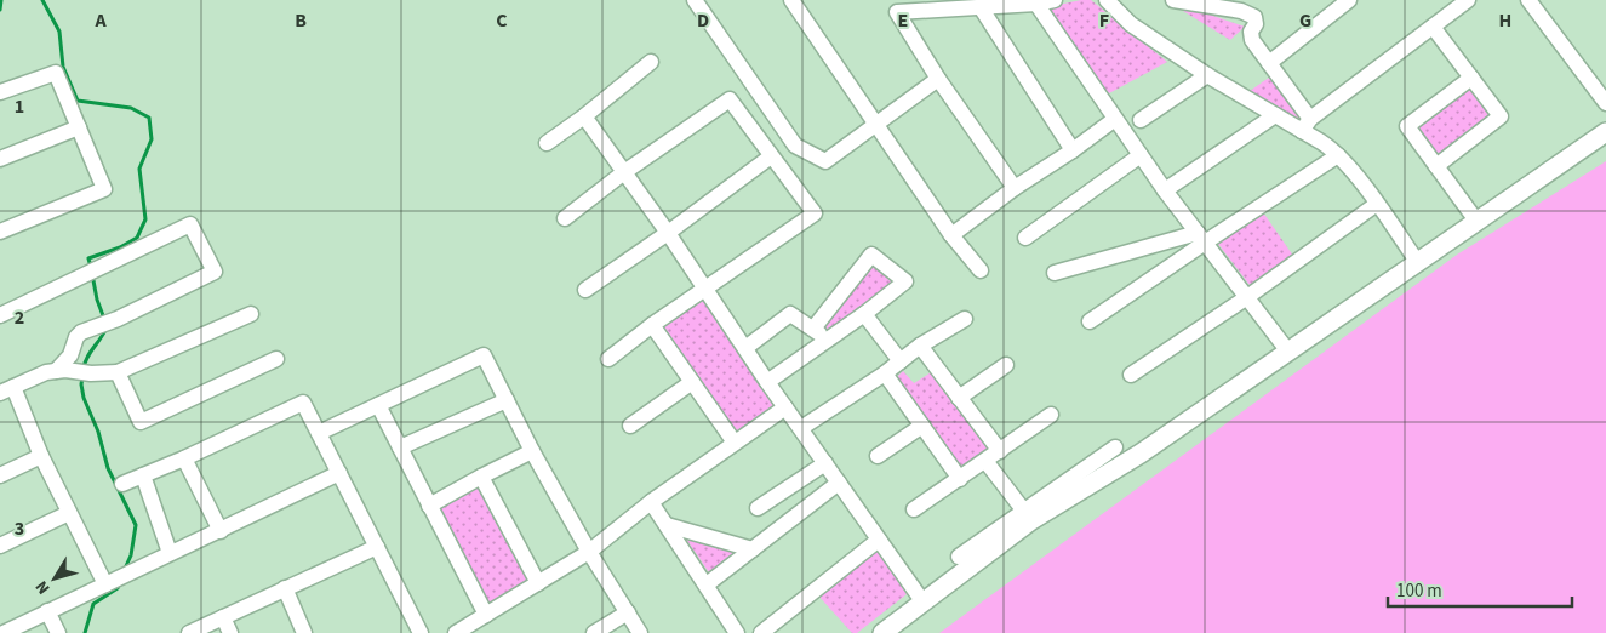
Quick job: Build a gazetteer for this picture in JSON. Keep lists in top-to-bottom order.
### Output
{
  "scale_bar": "100 m",
  "north": "bottom left",
  "grid": {
    "columns": [
      "A",
      "B",
      "C",
      "D",
      "E",
      "F",
      "G",
      "H"
    ],
    "rows": ["1", "2", "3"]
  }
}
